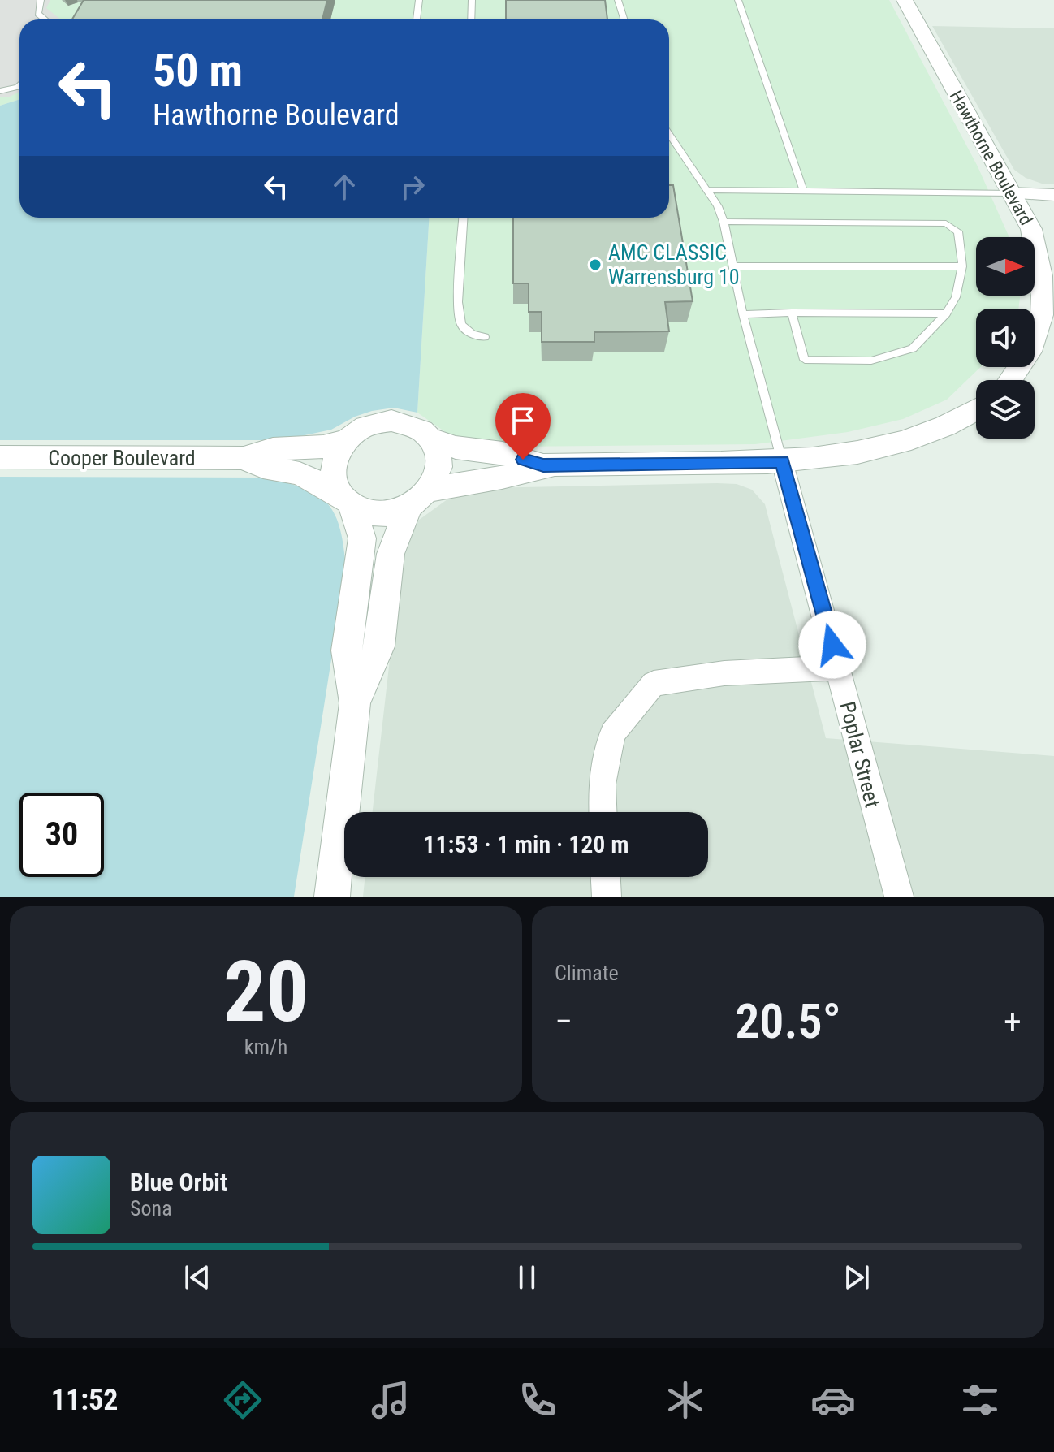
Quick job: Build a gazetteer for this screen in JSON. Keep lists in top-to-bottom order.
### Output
{
  "streets": {
    "street": ["Hawthorne Boulevard", "Cooper Boulevard", "Poplar Street"]
  },
  "places": ["AMC CLASSIC Warrensburg 10"],
  "north": "right",
  "page": {
    "turn": ["50 m", "Hawthorne Boulevard"],
    "limit": "30",
    "trip": "11:53 · 1 min · 120 m",
    "tile": [
      ["20", "km/h"],
      "Climate"
    ],
    "heat": ["−", "20.5°", "+"],
    "song": ["Blue Orbit", "Sona"],
    "tabs": "11:52"
  }
}
